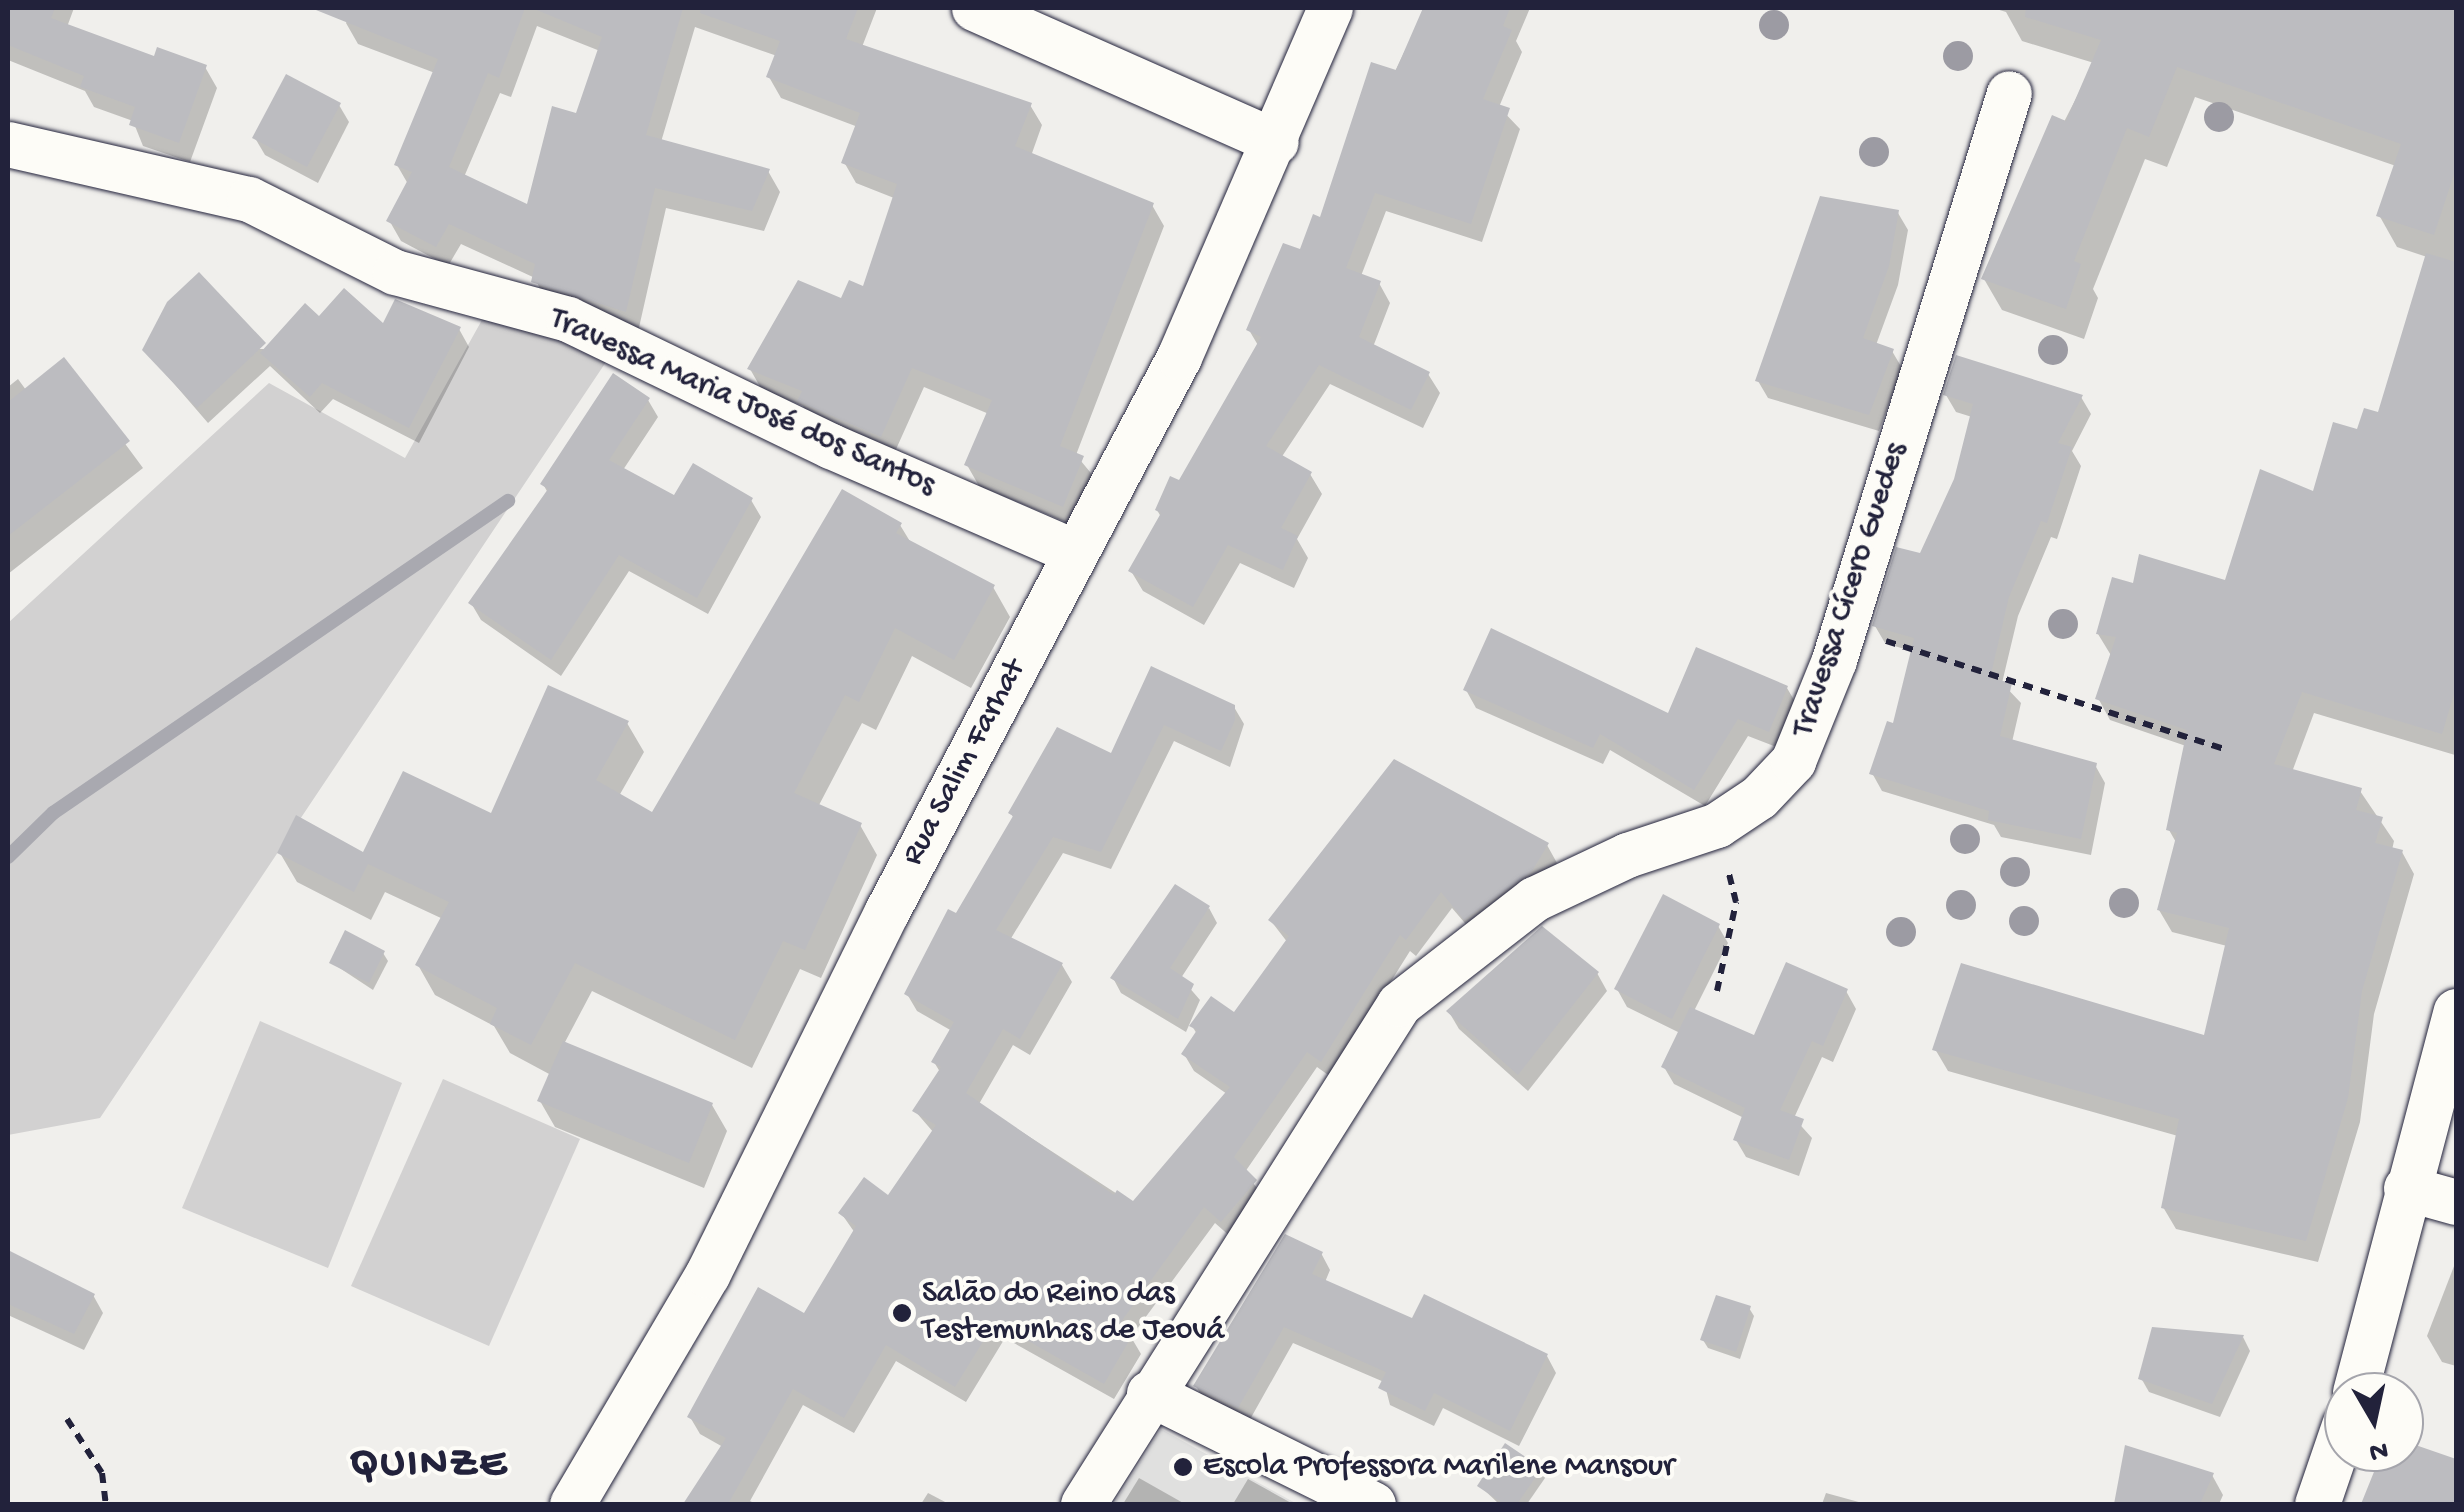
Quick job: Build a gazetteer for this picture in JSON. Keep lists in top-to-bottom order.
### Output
{
  "streets": {
    "street": ["Travessa Maria José dos Santos", "Travessa Cícero Guedes", "Rua Salim Farhat"]
  },
  "crossings": [
    ["Travessa Maria José dos Santos", "Rua Salim Farhat"]
  ],
  "districts": ["QUINZE"],
  "places": ["Salão do Reino das Testemunhas de Jeová", "Escola Professora Marilene Mansour"],
  "north": "bottom"
}
